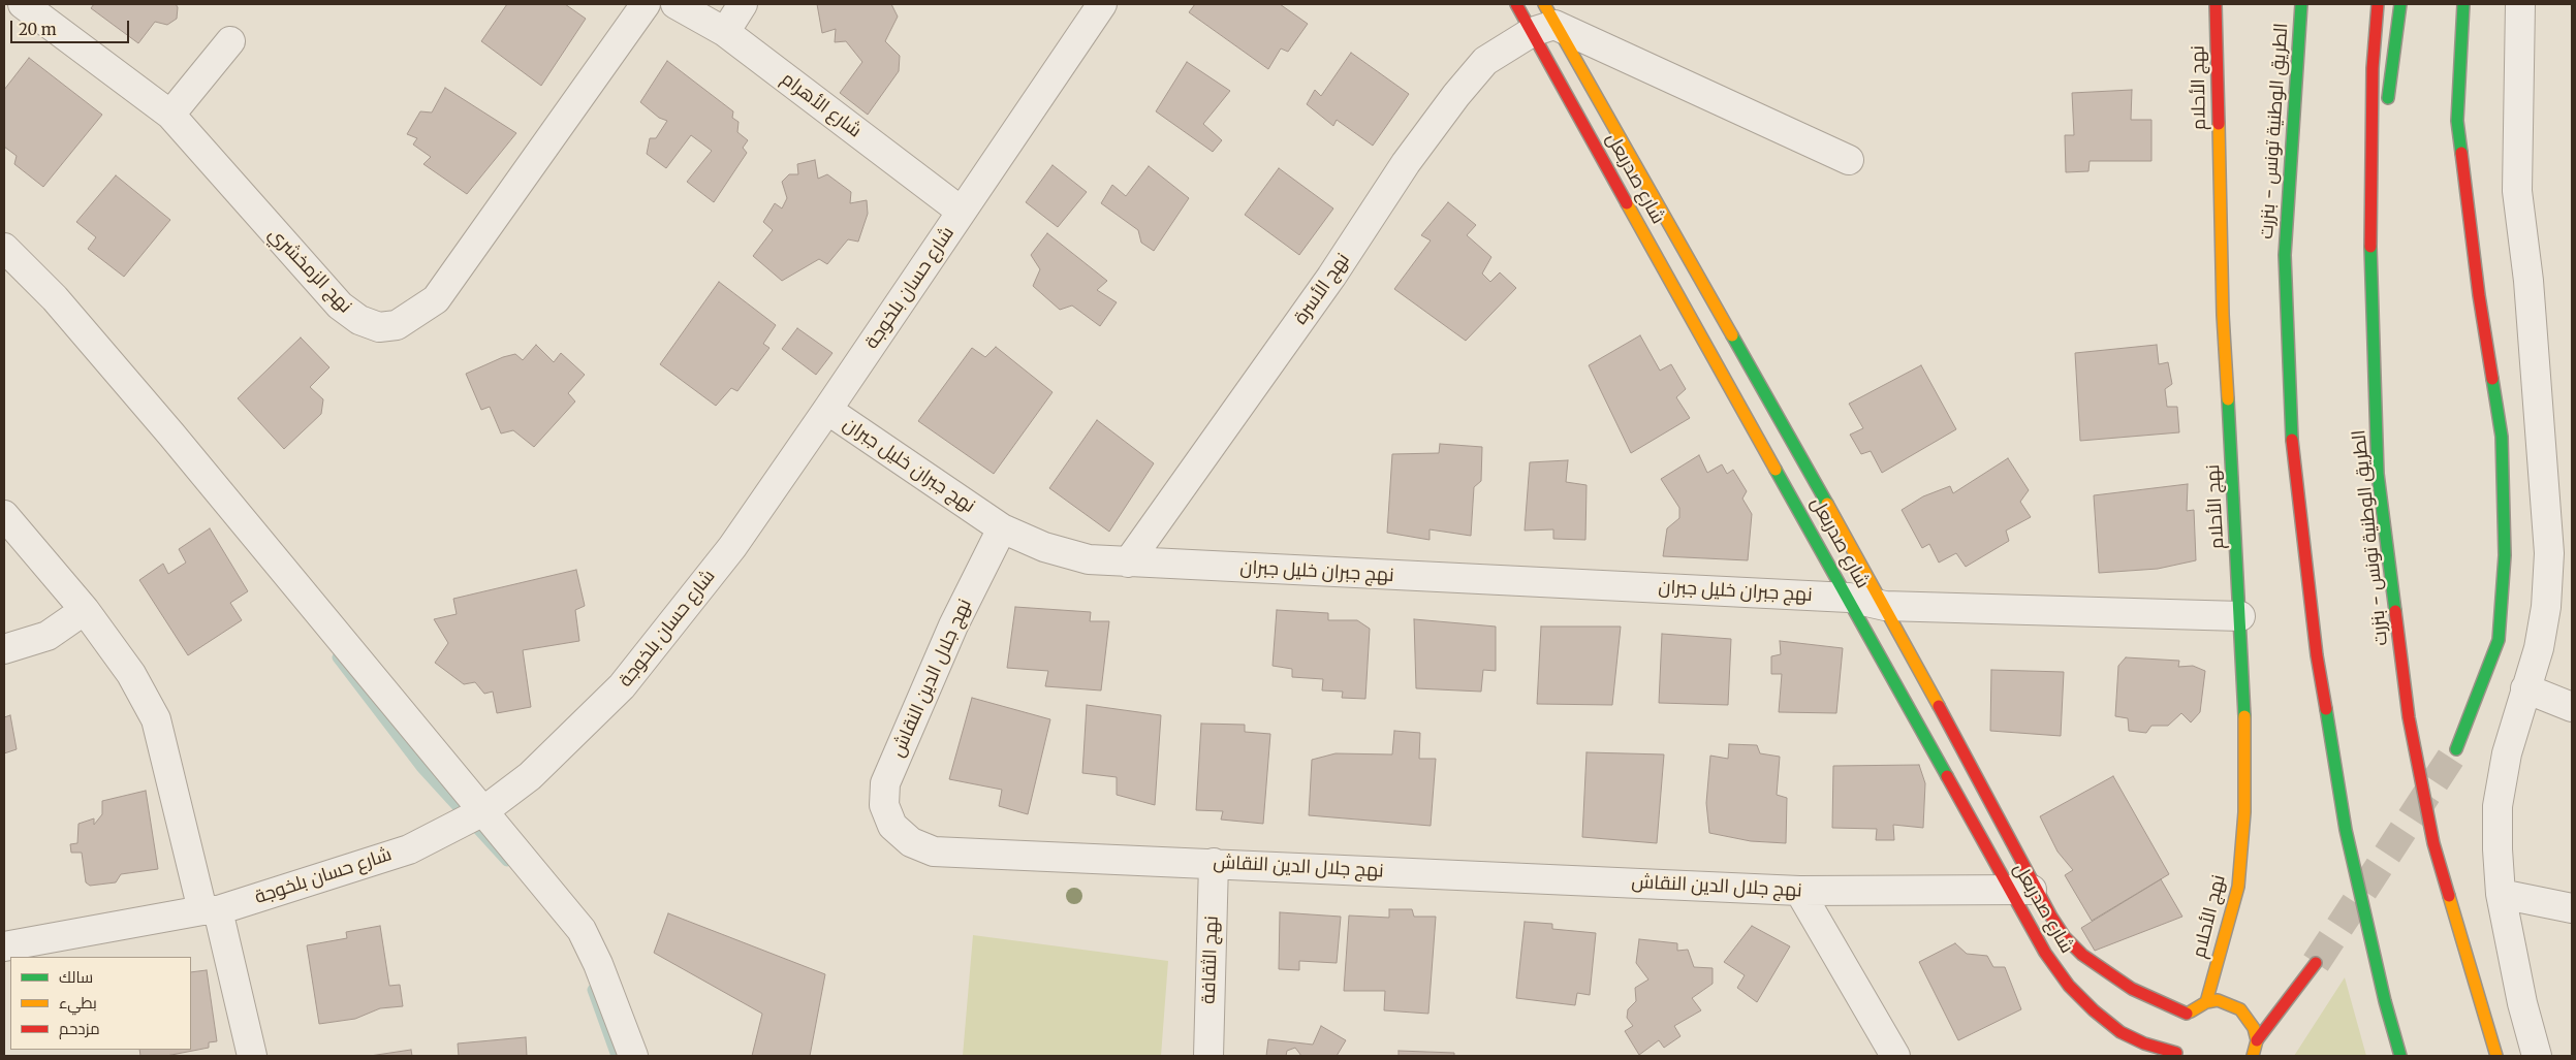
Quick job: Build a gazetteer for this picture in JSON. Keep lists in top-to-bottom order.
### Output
{
  "streets": {
    "main road": ["نهج الأحلام", "الطريق الوطنية تونس - بنزرت", "شارع صدربعل"],
    "street": [
      "شارع الأهرام",
      "نهج الزمخشري",
      "شارع حسان بلخوجة",
      "نهج الأسرة",
      "نهج جبران خليل جبران",
      "نهج جلال الدين النقاش",
      "نهج الثقافة"
    ]
  },
  "crossings": [
    ["نهج الأحلام", "نهج جبران خليل جبران"],
    ["شارع الأهرام", "شارع حسان بلخوجة"],
    ["شارع صدربعل", "نهج الأسرة"],
    ["شارع صدربعل", "نهج جبران خليل جبران"],
    ["شارع صدربعل", "نهج جلال الدين النقاش"],
    ["شارع حسان بلخوجة", "نهج جبران خليل جبران"],
    ["نهج الأسرة", "نهج جبران خليل جبران"],
    ["نهج جبران خليل جبران", "نهج جلال الدين النقاش"],
    ["نهج جلال الدين النقاش", "نهج الثقافة"]
  ],
  "legend": ["سالك", "بطيء", "مزدحم"],
  "scale_bar": "20 m"
}
